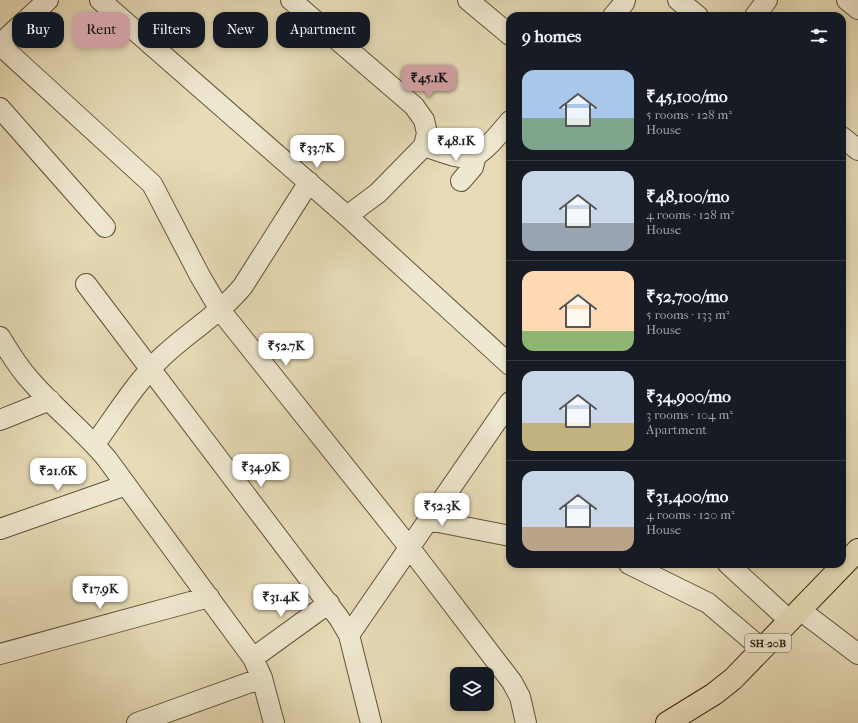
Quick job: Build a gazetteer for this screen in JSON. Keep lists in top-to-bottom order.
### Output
{
  "streets": {
    "main road": ["SH-20B"]
  },
  "page": {
    "chip": [
      "Buy",
      "Rent",
      "Filters",
      "New",
      "Apartment"
    ],
    "heading": "9 homes",
    "list": [
      {
        "name": "₹45,100/mo",
        "note": "5 rooms · 128 m² · House"
      },
      {
        "name": "₹48,100/mo",
        "note": "4 rooms · 128 m² · House"
      },
      {
        "name": "₹52,700/mo",
        "note": "5 rooms · 133 m² · House"
      },
      {
        "name": "₹34,900/mo",
        "note": "3 rooms · 104 m² · Apartment"
      },
      {
        "name": "₹31,400/mo",
        "note": "4 rooms · 120 m² · House"
      }
    ],
    "price": [
      "₹45.1K",
      "₹48.1K",
      "₹33.7K",
      "₹52.7K",
      "₹34.9K",
      "₹21.6K",
      "₹52.3K",
      "₹17.9K",
      "₹31.4K"
    ]
  }
}
